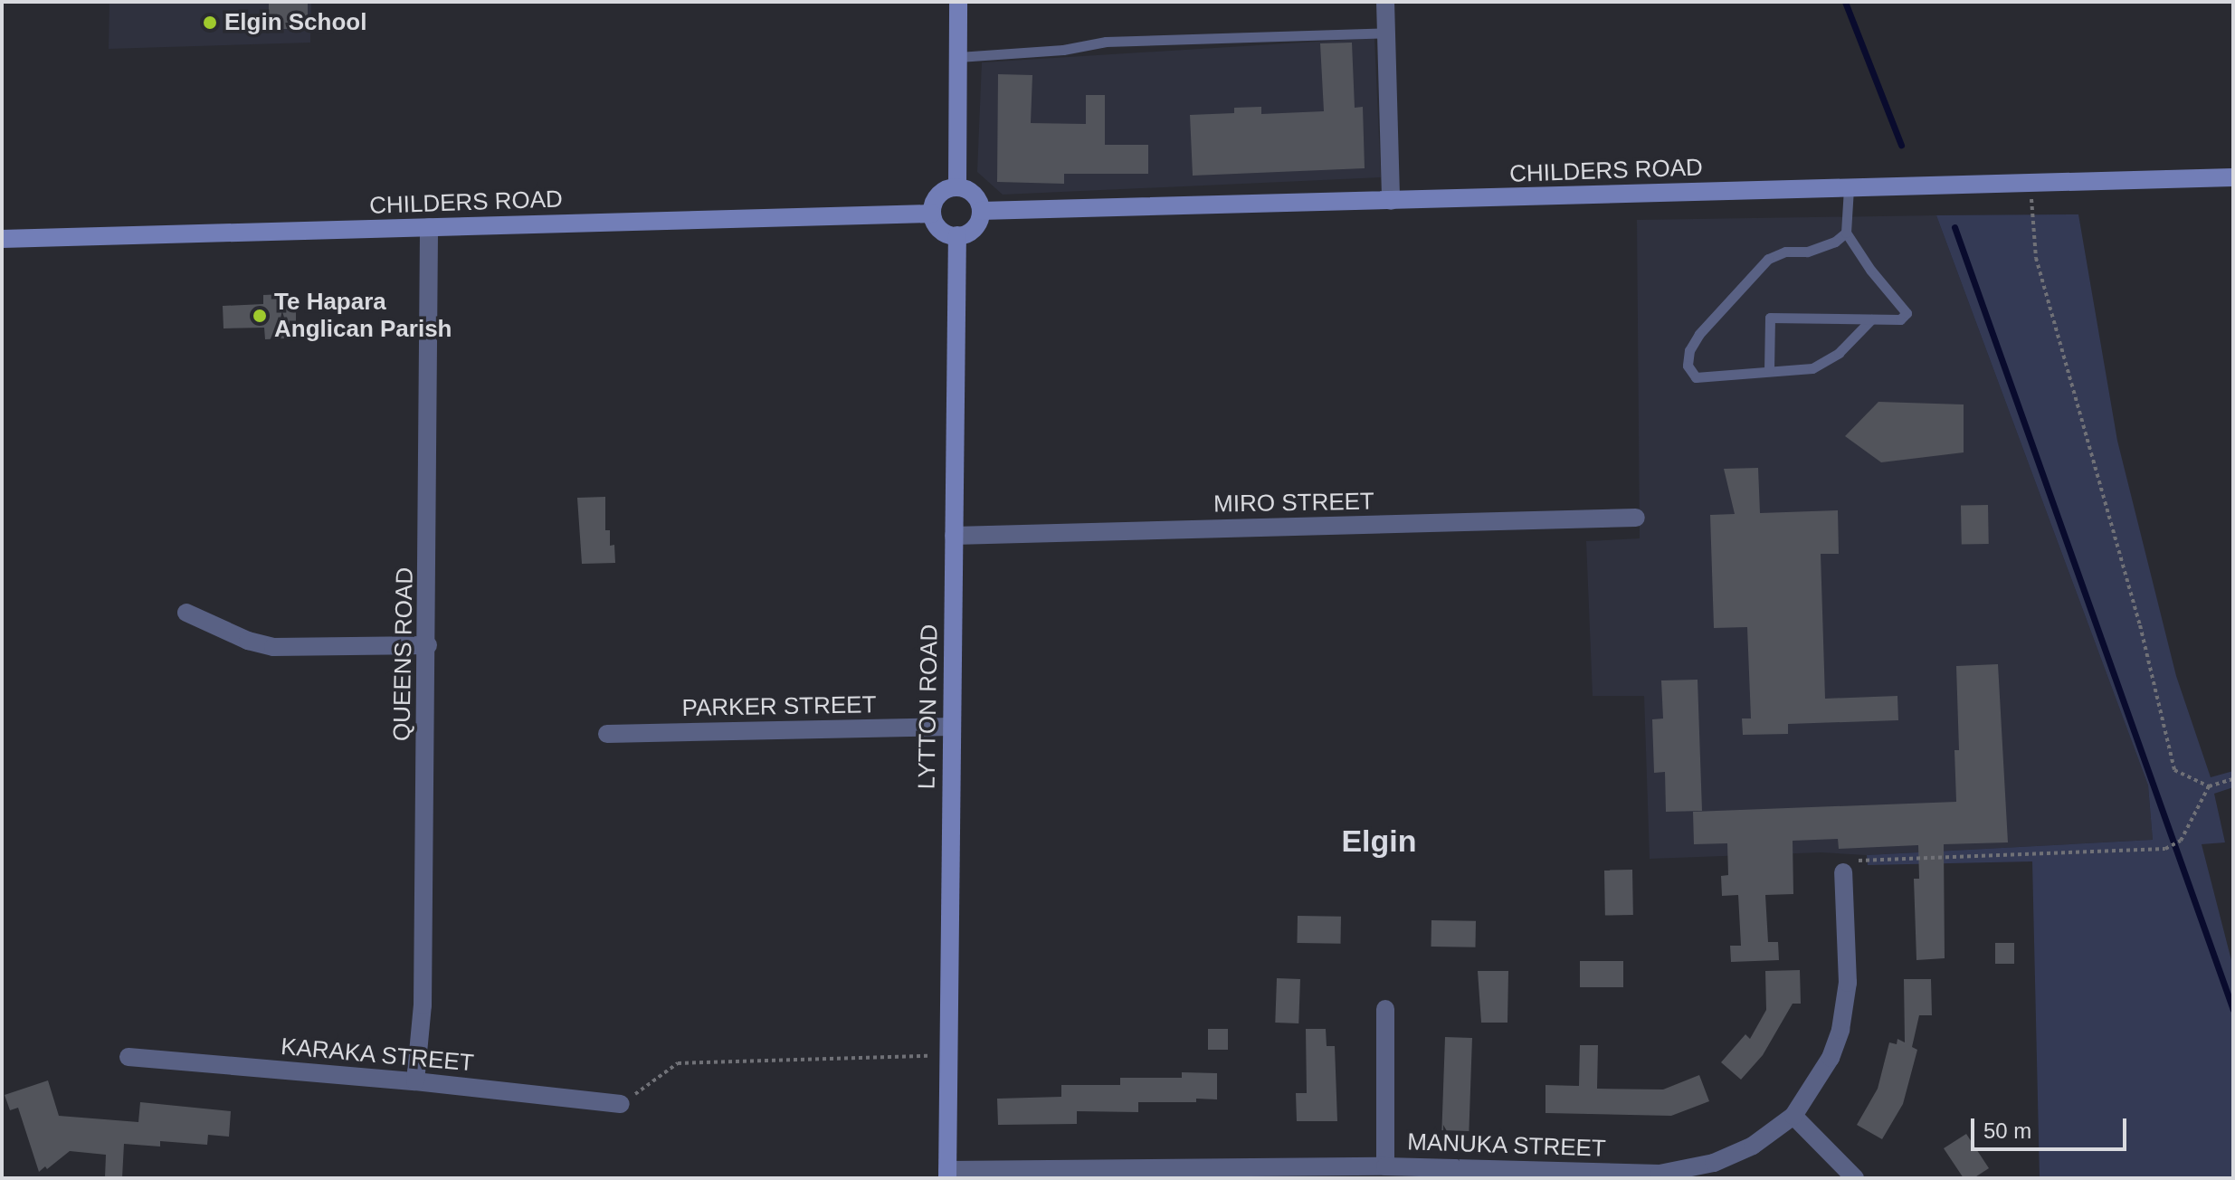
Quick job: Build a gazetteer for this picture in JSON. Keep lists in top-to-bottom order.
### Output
{
  "streets": {
    "street": [
      "CHILDERS ROAD",
      "MIRO STREET",
      "QUEENS ROAD",
      "PARKER STREET",
      "LYTTON ROAD",
      "KARAKA STREET",
      "MANUKA STREET"
    ]
  },
  "crossings": [
    ["CHILDERS ROAD", "QUEENS ROAD"],
    ["CHILDERS ROAD", "LYTTON ROAD"],
    ["MIRO STREET", "LYTTON ROAD"],
    ["QUEENS ROAD", "KARAKA STREET"],
    ["PARKER STREET", "LYTTON ROAD"],
    ["LYTTON ROAD", "MANUKA STREET"]
  ],
  "districts": ["Elgin"],
  "places": ["Elgin School", "Te Hapara Anglican Parish"],
  "scale_bar": "50 m"
}
